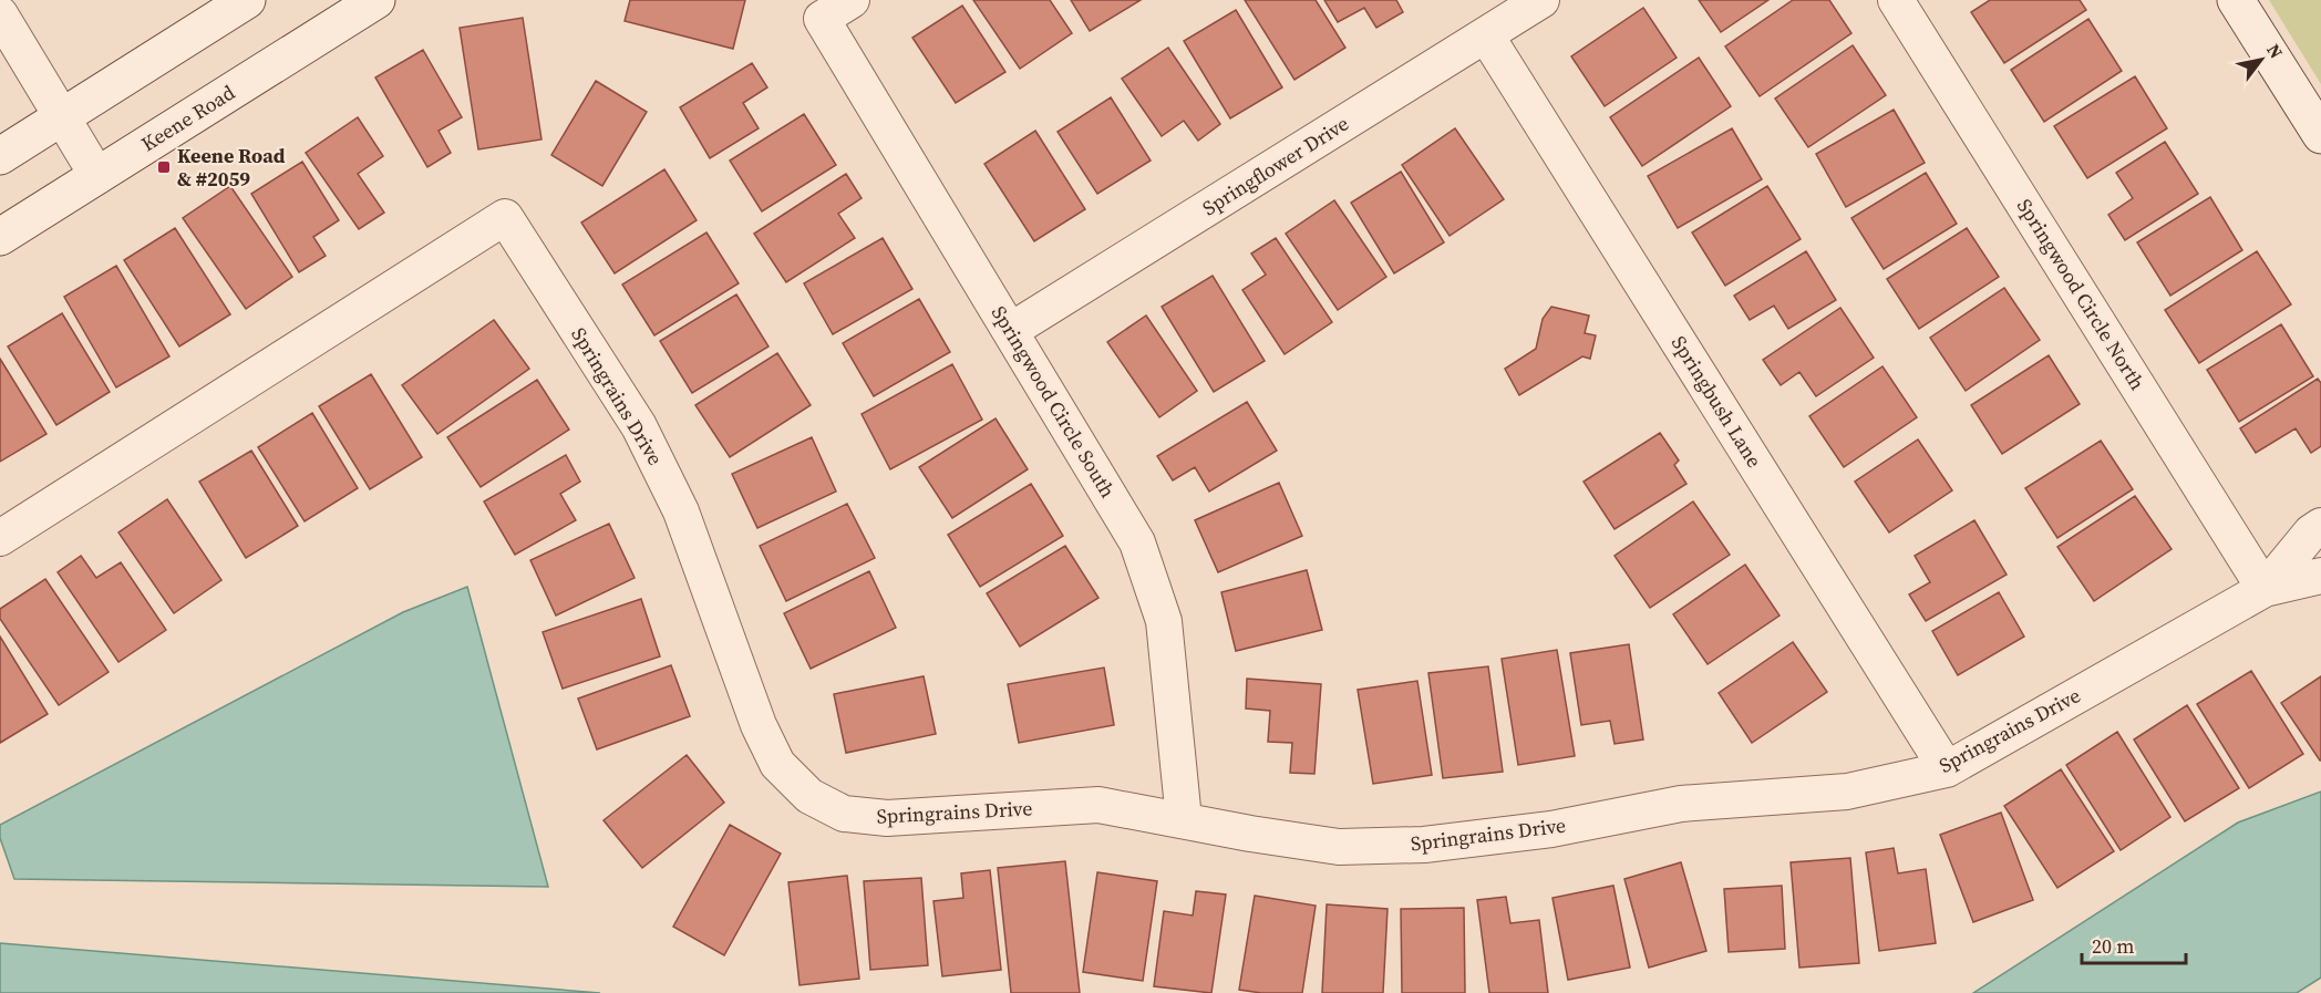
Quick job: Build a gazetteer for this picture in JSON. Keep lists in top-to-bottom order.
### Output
{
  "streets": {
    "main road": ["Keene Road"],
    "street": [
      "Springflower Drive",
      "Springwood Circle North",
      "Springrains Drive",
      "Springwood Circle South",
      "Springbush Lane"
    ]
  },
  "crossings": [
    ["Springflower Drive", "Springwood Circle South"],
    ["Springflower Drive", "Springbush Lane"],
    ["Springwood Circle North", "Springrains Drive"],
    ["Springrains Drive", "Springwood Circle South"],
    ["Springrains Drive", "Springbush Lane"]
  ],
  "places": {
    "transit": ["Keene Road & #2059"]
  },
  "scale_bar": "20 m",
  "north": "top right"
}
